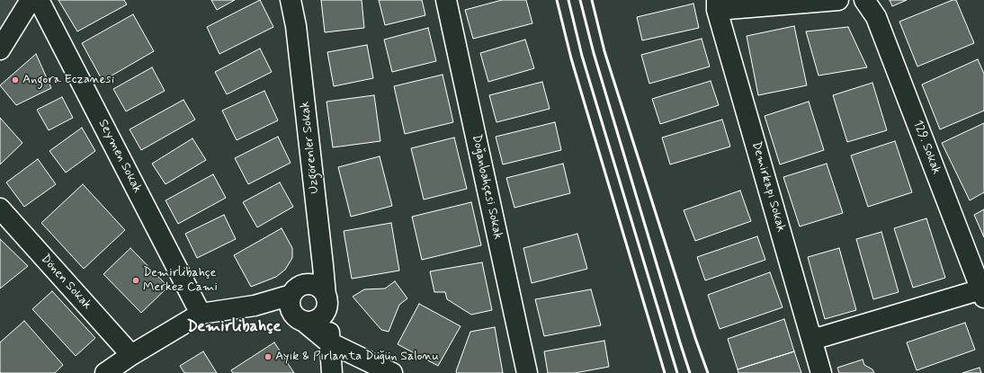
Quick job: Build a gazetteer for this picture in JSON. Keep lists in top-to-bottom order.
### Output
{
  "streets": {
    "street": [
      "Uzgörenler Sokak",
      "129. Sokak",
      "Seymen Sokak",
      "Doğanbahçesi Sokak",
      "Demirkapı Sokak",
      "Dönen Sokak"
    ]
  },
  "districts": ["Demirlibahçe"],
  "places": ["Angora Eczanesi", "Demirlibahçe Merkez Cami", "Ayık & Pırlanta Düğün Salonu"]
}
